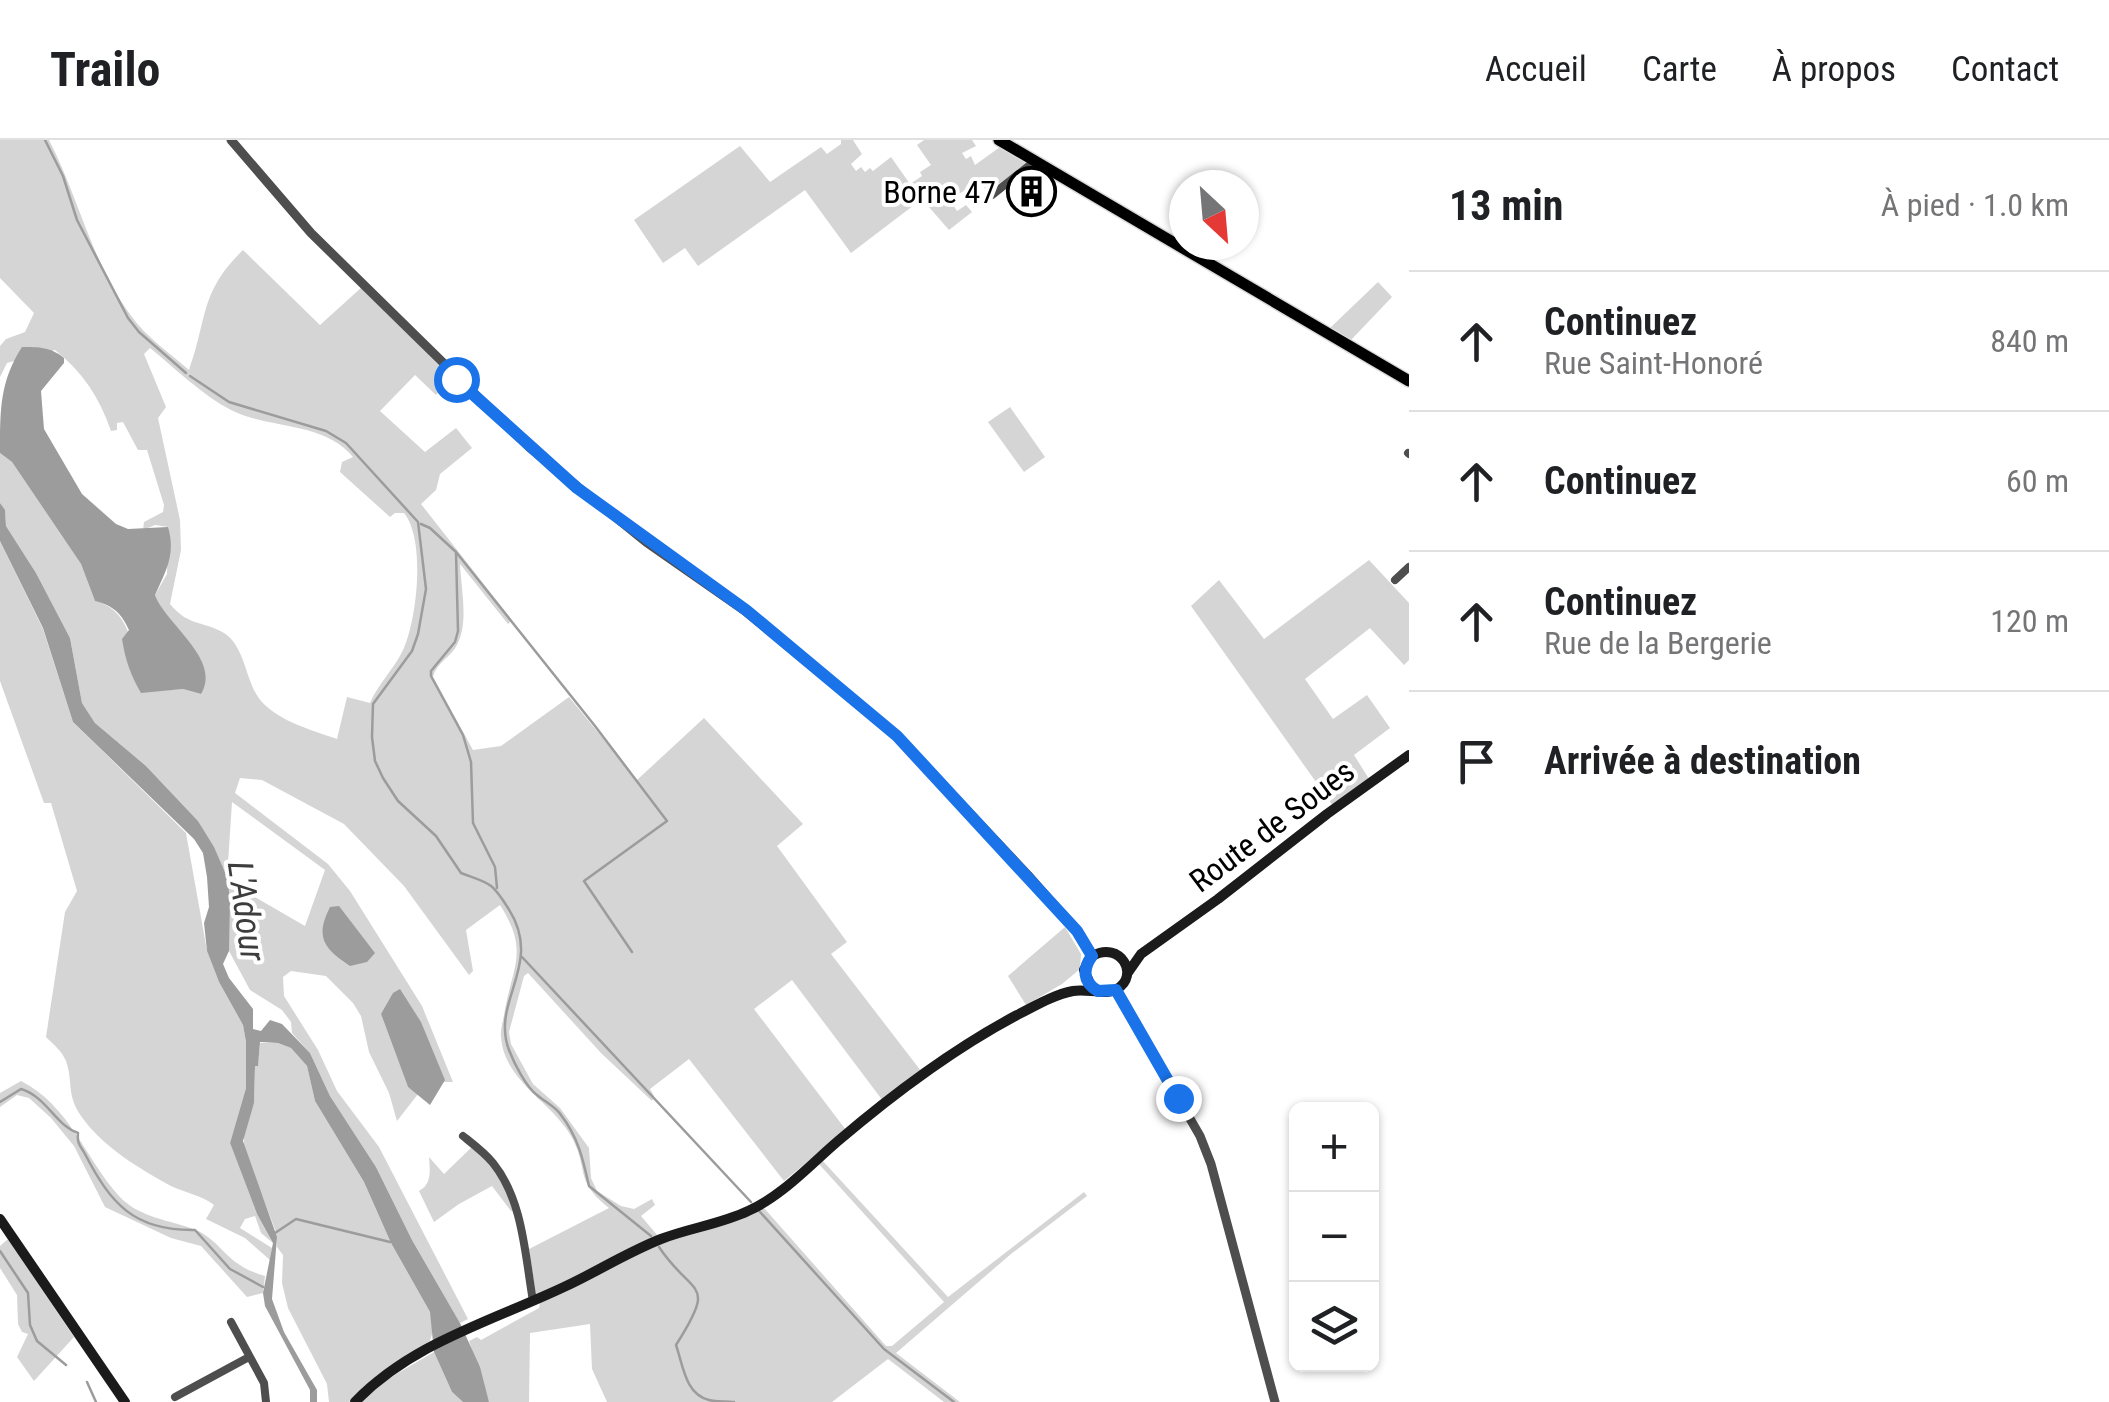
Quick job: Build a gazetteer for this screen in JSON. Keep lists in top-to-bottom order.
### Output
{
  "streets": {
    "main road": ["Route de Soues"]
  },
  "water": ["L'Adour"],
  "places": {
    "building": ["Borne 47"]
  },
  "north": "bottom right",
  "page": {
    "header": "Trailo",
    "nav": [
      "Accueil",
      "Carte",
      "À propos",
      "Contact"
    ],
    "heading": ["13 min", "À pied · 1.0 km"],
    "list": [
      ["Continuez", "Rue Saint-Honoré", "840 m"],
      ["Continuez", "60 m"],
      ["Continuez", "Rue de la Bergerie", "120 m"],
      "Arrivée à destination"
    ],
    "map_buttons": ["+", "−"]
  }
}
